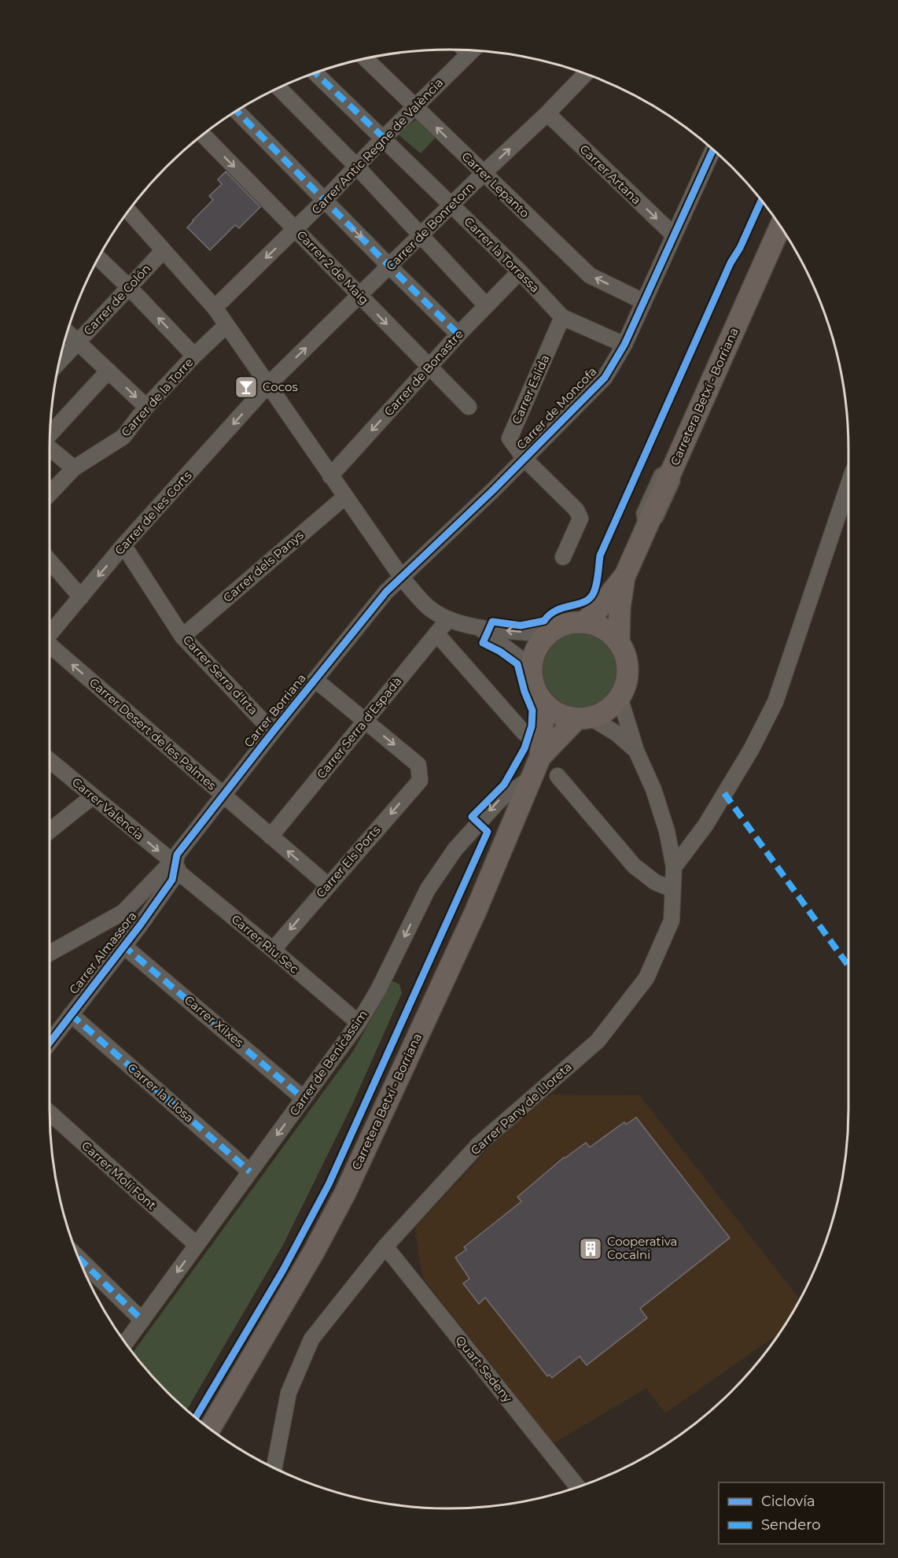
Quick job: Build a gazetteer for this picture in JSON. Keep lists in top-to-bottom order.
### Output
{
  "streets": {
    "main road": ["Carretera Betxí - Borriana"],
    "street": [
      "Carrer Antic Regne de València",
      "Carrer Artana",
      "Carrer Lepanto",
      "Carrer de Bonretorn",
      "Carrer la Torrassa",
      "Carrer 2 de Maig",
      "Carrer de Colón",
      "Carrer de Bonastre",
      "Carrer Eslida",
      "Carrer de la Torre",
      "Carrer de Moncofa",
      "Carrer de les Corts",
      "Carrer dels Panys",
      "Carrer Serra d'Irta",
      "Carrer Borriana",
      "Carrer Serra d'Espadà",
      "Carrer Desert de les Palmes",
      "Carrer València",
      "Carrer Els Ports",
      "Carrer Riu Sec",
      "Carrer Almassora",
      "Carrer Xilxes",
      "Carrer de Benicàssim",
      "Carrer la Llosa",
      "Carrer Pany de Lloreta",
      "Carrer Molí Font",
      "Quart Sedeny"
    ]
  },
  "crossings": [
    ["Carrer Antic Regne de València", "Carrer Lepanto"],
    ["Carrer Antic Regne de València", "Carrer la Torrassa"],
    ["Carrer Antic Regne de València", "Carrer 2 de Maig"],
    ["Carrer Artana", "Carrer de Bonretorn"],
    ["Carrer Artana", "Carrer de Moncofa"],
    ["Carrer Lepanto", "Carrer de Bonretorn"],
    ["Carrer Lepanto", "Carrer de Moncofa"],
    ["Carrer de Bonretorn", "Carrer la Torrassa"],
    ["Carrer de Bonretorn", "Carrer 2 de Maig"],
    ["Carrer de Bonretorn", "Carrer de les Corts"],
    ["Carrer la Torrassa", "Carrer de Bonastre"],
    ["Carrer la Torrassa", "Carrer Eslida"],
    ["Carrer la Torrassa", "Carrer de Moncofa"],
    ["Carrer 2 de Maig", "Carrer de Bonastre"],
    ["Carrer Eslida", "Carrer de Moncofa"],
    ["Carretera Betxí - Borriana", "Carrer de Benicàssim"],
    ["Carretera Betxí - Borriana", "Carrer Pany de Lloreta"],
    ["Carrer de Moncofa", "Carrer Borriana"],
    ["Carrer de les Corts", "Carrer Serra d'Irta"],
    ["Carrer dels Panys", "Carrer Serra d'Irta"],
    ["Carrer Serra d'Irta", "Carrer Borriana"],
    ["Carrer Borriana", "Carrer Desert de les Palmes"],
    ["Carrer Borriana", "Carrer València"],
    ["Carrer Borriana", "Carrer Riu Sec"],
    ["Carrer Borriana", "Carrer Almassora"],
    ["Carrer Serra d'Espadà", "Carrer Desert de les Palmes"],
    ["Carrer Serra d'Espadà", "Carrer Els Ports"],
    ["Carrer Desert de les Palmes", "Carrer Els Ports"],
    ["Carrer València", "Carrer Riu Sec"],
    ["Carrer València", "Carrer Almassora"],
    ["Carrer Els Ports", "Carrer Riu Sec"],
    ["Carrer Riu Sec", "Carrer Almassora"],
    ["Carrer Riu Sec", "Carrer de Benicàssim"],
    ["Carrer Almassora", "Carrer Xilxes"],
    ["Carrer Almassora", "Carrer la Llosa"],
    ["Carrer Xilxes", "Carrer de Benicàssim"],
    ["Carrer de Benicàssim", "Carrer la Llosa"],
    ["Carrer de Benicàssim", "Carrer Molí Font"],
    ["Carrer Pany de Lloreta", "Quart Sedeny"]
  ],
  "one_way": [
    "Carrer Artana",
    "Carrer de Bonretorn",
    "Carrer de Bonastre",
    "Carrer Desert de les Palmes",
    "Carrer València",
    "Carrer de Benicàssim"
  ],
  "places": {
    "bar": ["Cocos"],
    "building": ["Cooperativa Cocalni"]
  },
  "legend": ["Ciclovía", "Sendero"]
}
